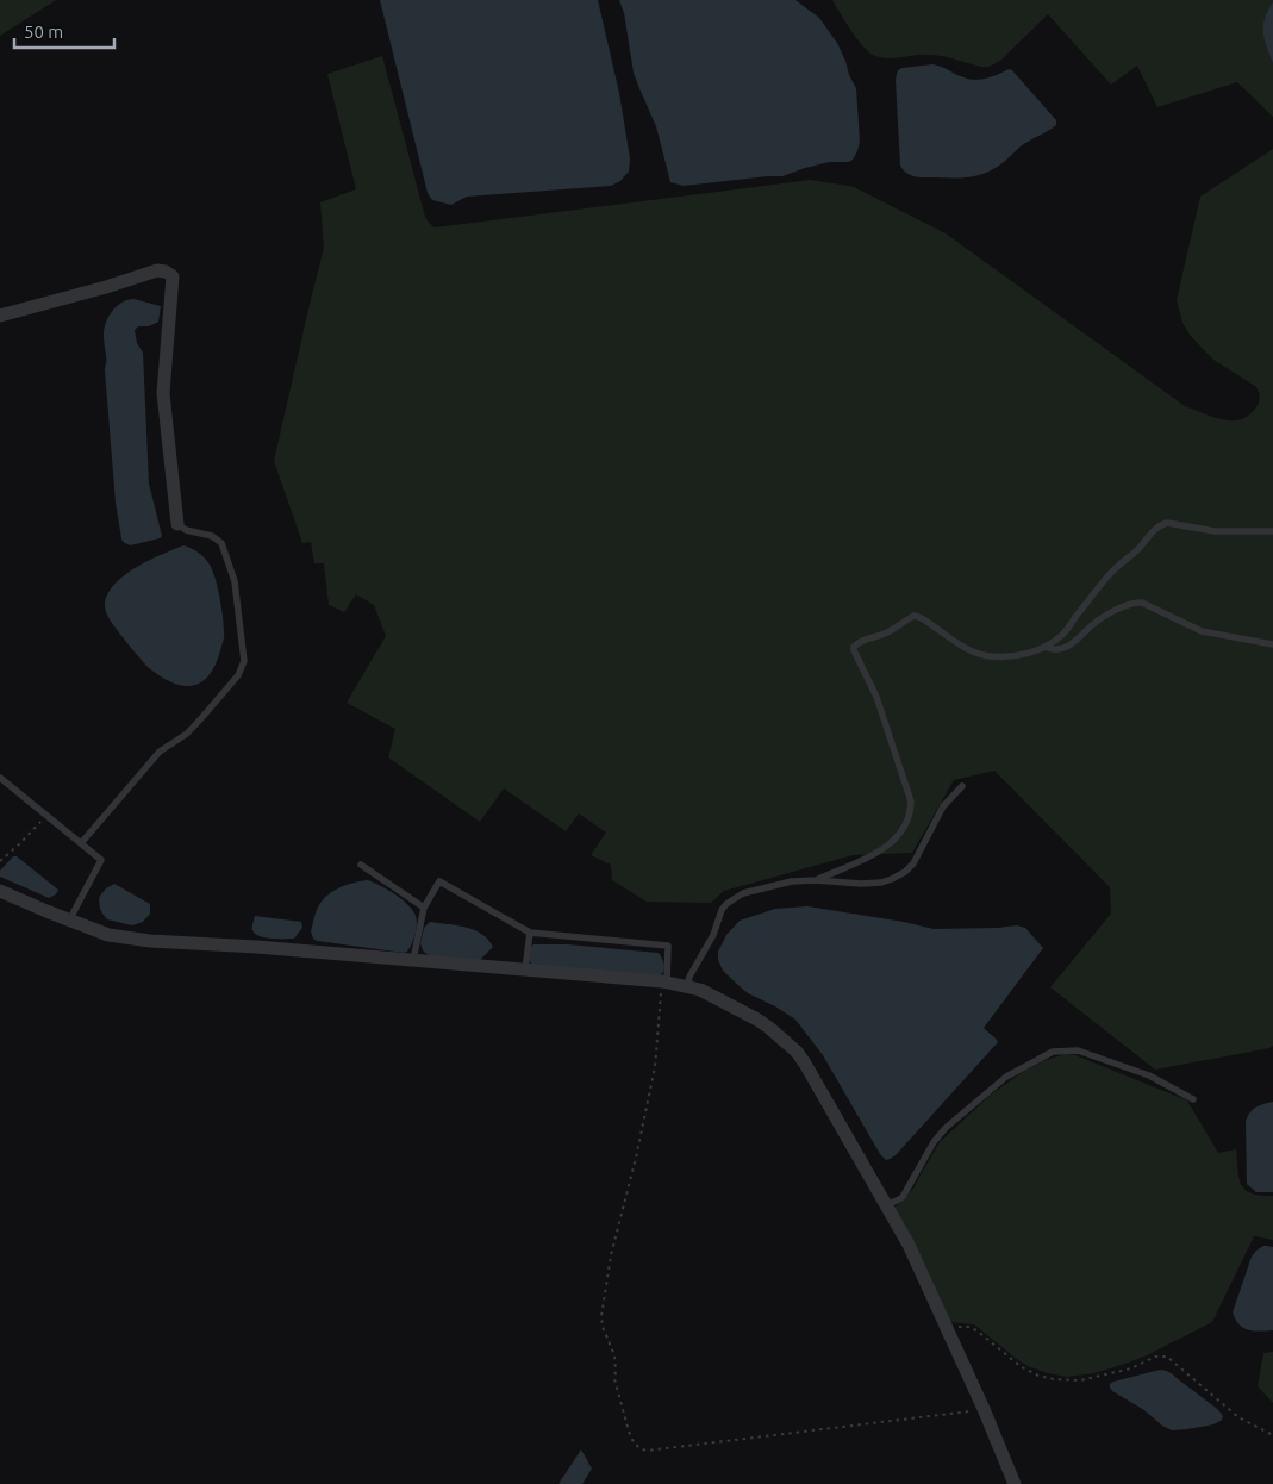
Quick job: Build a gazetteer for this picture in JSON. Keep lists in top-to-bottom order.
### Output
{
  "scale_bar": "50 m"
}
